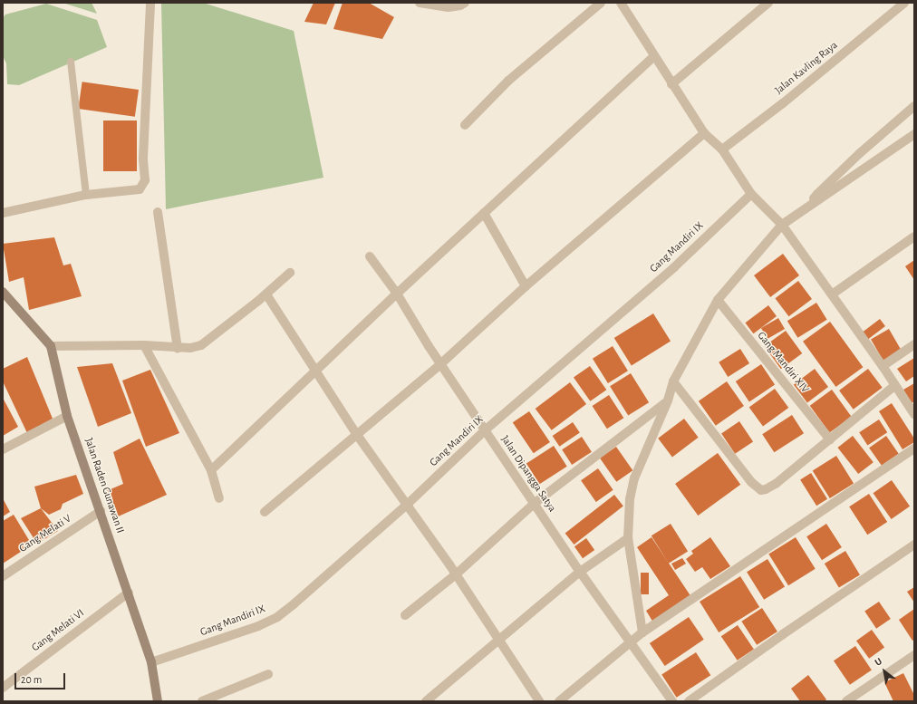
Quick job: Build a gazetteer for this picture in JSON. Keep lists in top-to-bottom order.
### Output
{
  "streets": {
    "street": [
      "Jalan Kavling Raya",
      "Gang Mandiri IX",
      "Gang Mandiri XIV",
      "Jalan Dipangga Satya",
      "Jalan Raden Gunawan II",
      "Gang Melati V",
      "Gang Melati VI"
    ]
  },
  "crossings": [
    ["Gang Mandiri IX", "Jalan Dipangga Satya"],
    ["Gang Mandiri IX", "Jalan Raden Gunawan II"],
    ["Jalan Raden Gunawan II", "Gang Melati V"],
    ["Jalan Raden Gunawan II", "Gang Melati VI"]
  ],
  "scale_bar": "20 m",
  "north": "top left"
}
